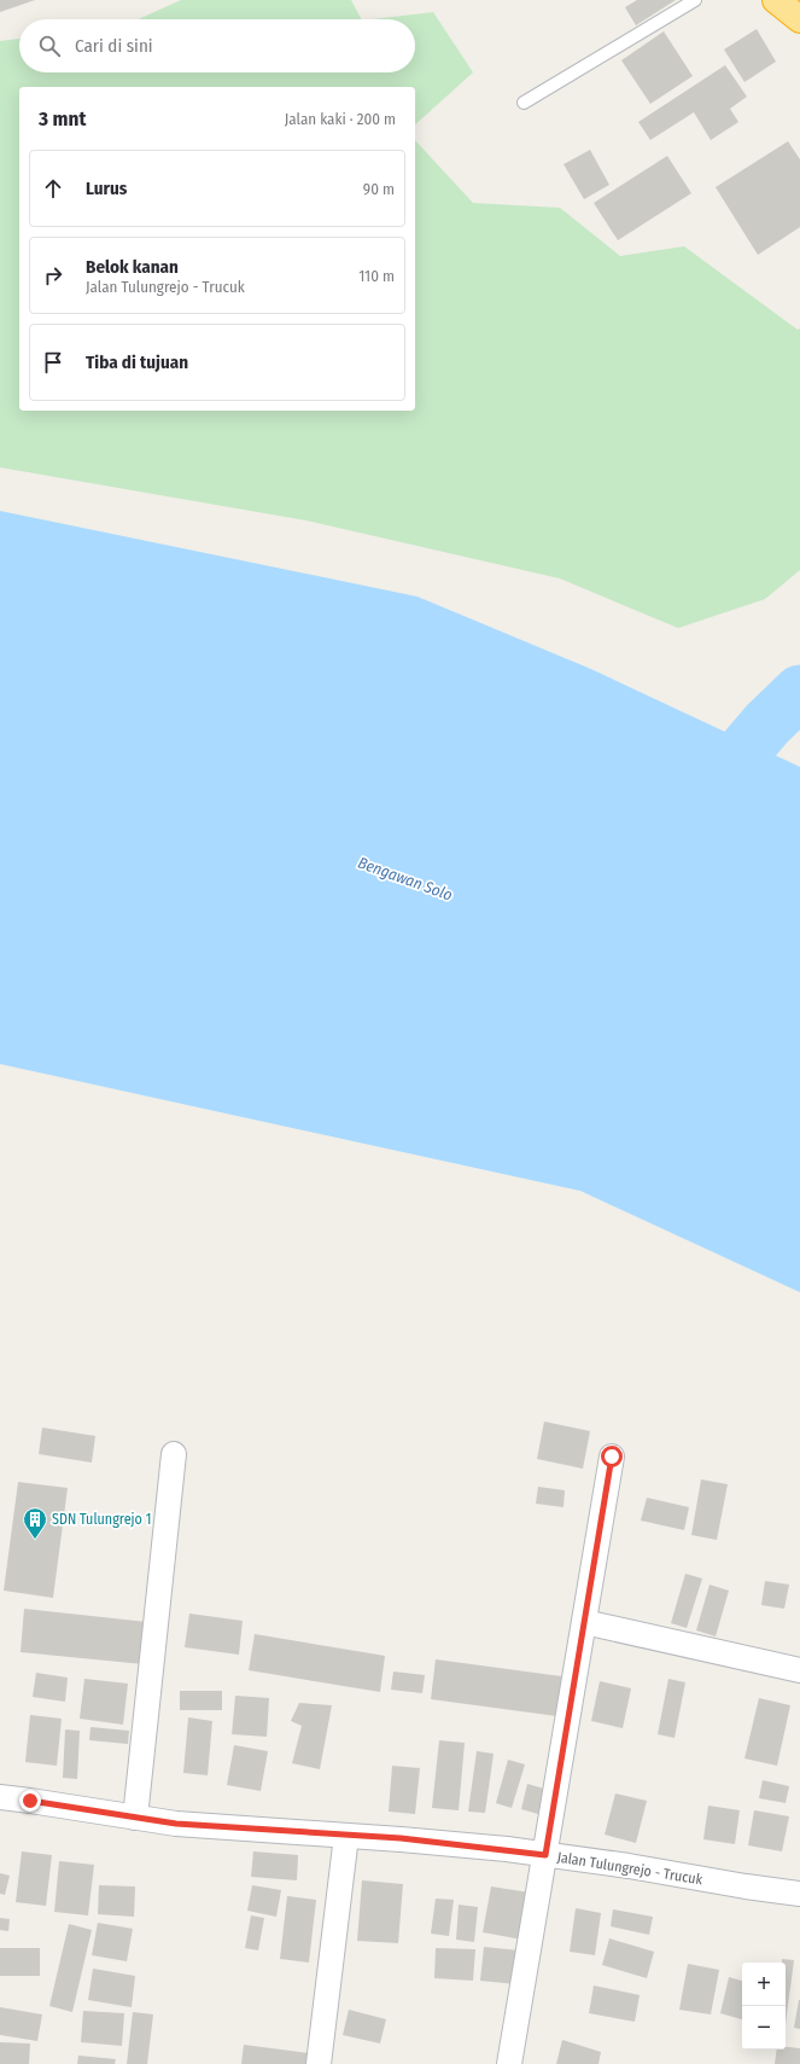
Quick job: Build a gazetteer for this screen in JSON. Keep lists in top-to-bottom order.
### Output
{
  "streets": {
    "street": ["Jalan Tulungrejo - Trucuk"]
  },
  "water": ["Bengawan Solo"],
  "places": {
    "building": ["SDN Tulungrejo 1"]
  },
  "page": {
    "search": "Cari di sini",
    "heading": ["3 mnt", "Jalan kaki · 200 m"],
    "list": [
      ["Lurus", "90 m"],
      ["Belok kanan", "Jalan Tulungrejo - Trucuk", "110 m"],
      "Tiba di tujuan"
    ],
    "map_buttons": ["+", "−"]
  }
}
